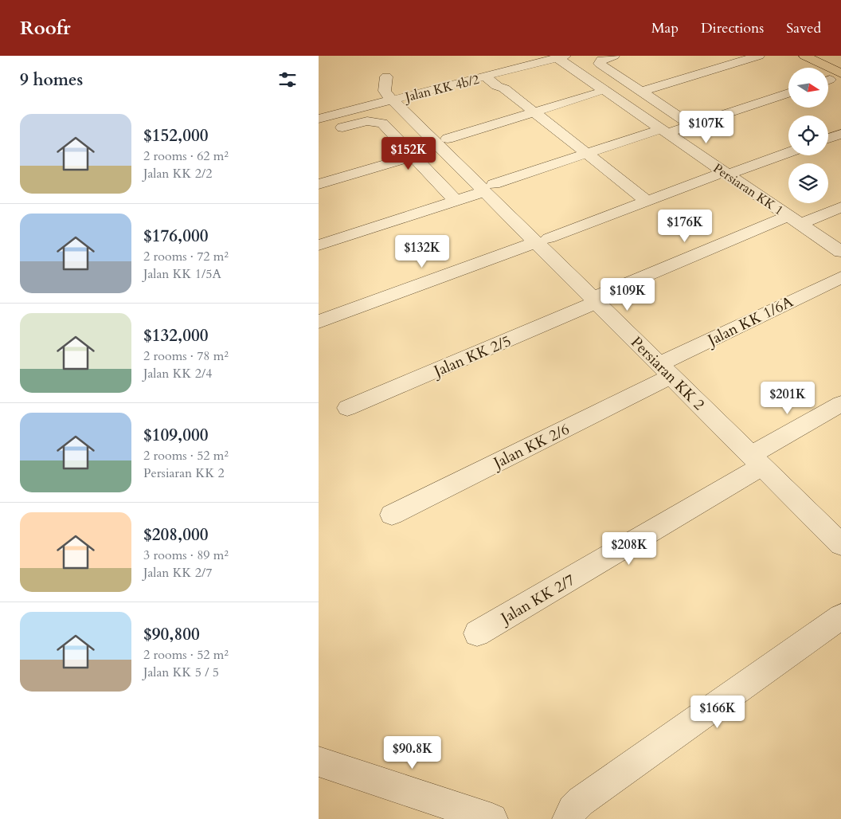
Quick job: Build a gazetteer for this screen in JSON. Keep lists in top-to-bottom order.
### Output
{
  "streets": {
    "street": [
      "Jalan KK 4b/2",
      "Persiaran KK 1",
      "Jalan KK 1/6A",
      "Jalan KK 2/5",
      "Persiaran KK 2",
      "Jalan KK 2/6",
      "Jalan KK 2/7"
    ]
  },
  "crossings": [
    ["Jalan KK 4b/2", "Persiaran KK 1"],
    ["Jalan KK 4b/2", "Persiaran KK 2"],
    ["Persiaran KK 1", "Jalan KK 2/5"],
    ["Jalan KK 1/6A", "Persiaran KK 2"],
    ["Jalan KK 1/6A", "Jalan KK 2/6"],
    ["Jalan KK 2/5", "Persiaran KK 2"],
    ["Persiaran KK 2", "Jalan KK 2/6"],
    ["Persiaran KK 2", "Jalan KK 2/7"]
  ],
  "north": "right",
  "page": {
    "header": "Roofr",
    "nav": ["Map", "Directions", "Saved"],
    "heading": "9 homes",
    "list": [
      {
        "name": "$152,000",
        "note": "2 rooms · 62 m² · Jalan KK 2/2"
      },
      {
        "name": "$176,000",
        "note": "2 rooms · 72 m² · Jalan KK 1/5A"
      },
      {
        "name": "$132,000",
        "note": "2 rooms · 78 m² · Jalan KK 2/4"
      },
      {
        "name": "$109,000",
        "note": "2 rooms · 52 m² · Persiaran KK 2"
      },
      {
        "name": "$208,000",
        "note": "3 rooms · 89 m² · Jalan KK 2/7"
      },
      {
        "name": "$90,800",
        "note": "2 rooms · 52 m² · Jalan KK 5 / 5"
      }
    ],
    "price": [
      "$107K",
      "$152K",
      "$176K",
      "$132K",
      "$109K",
      "$201K",
      "$208K",
      "$166K",
      "$90.8K"
    ]
  }
}
